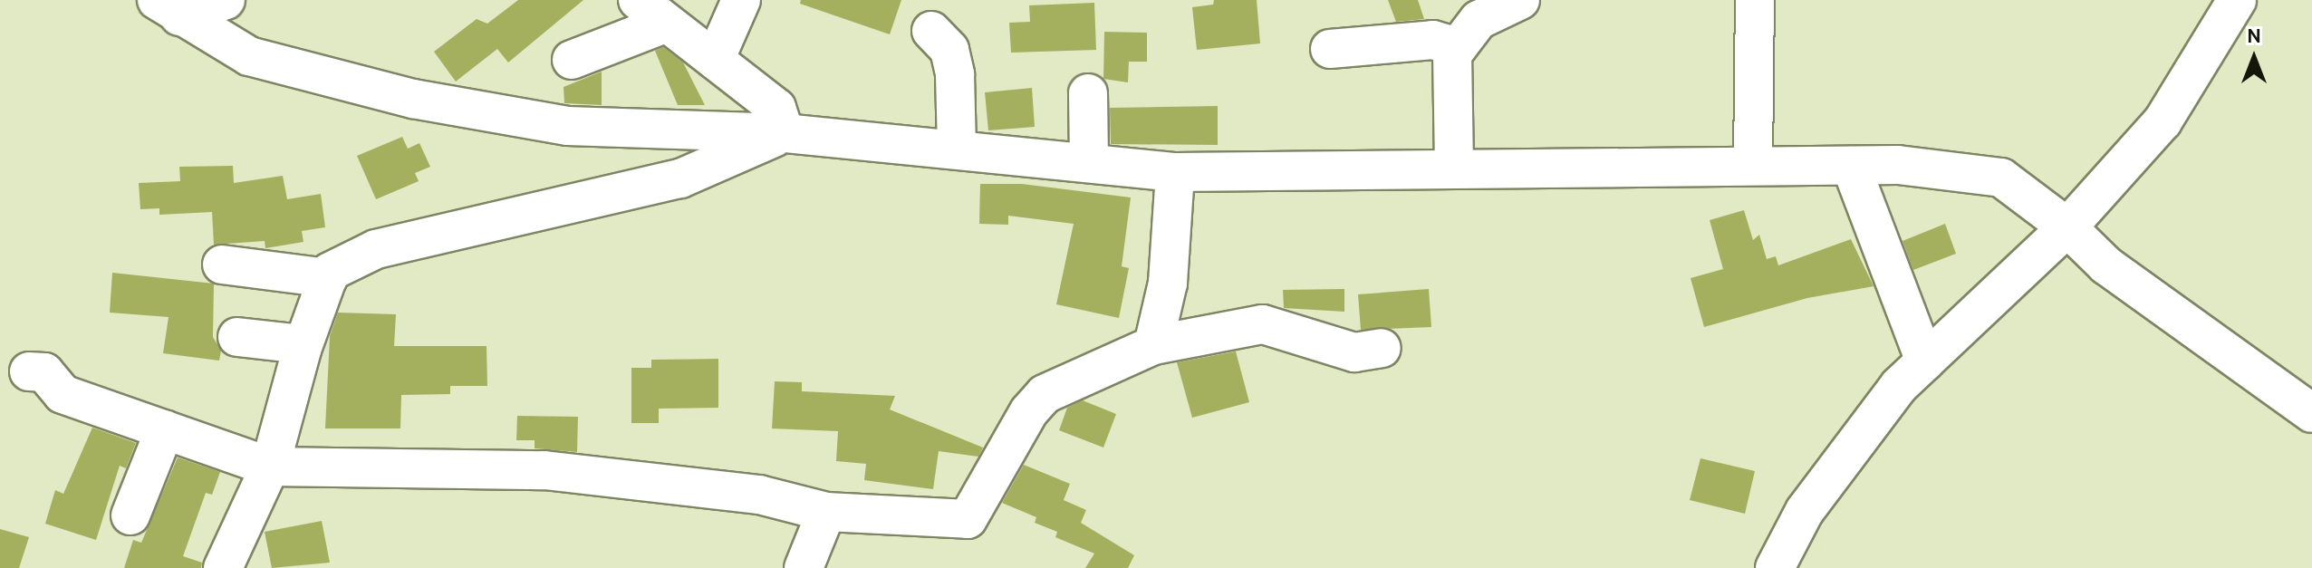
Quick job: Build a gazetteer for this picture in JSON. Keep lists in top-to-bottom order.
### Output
{
  "north": "top"
}
